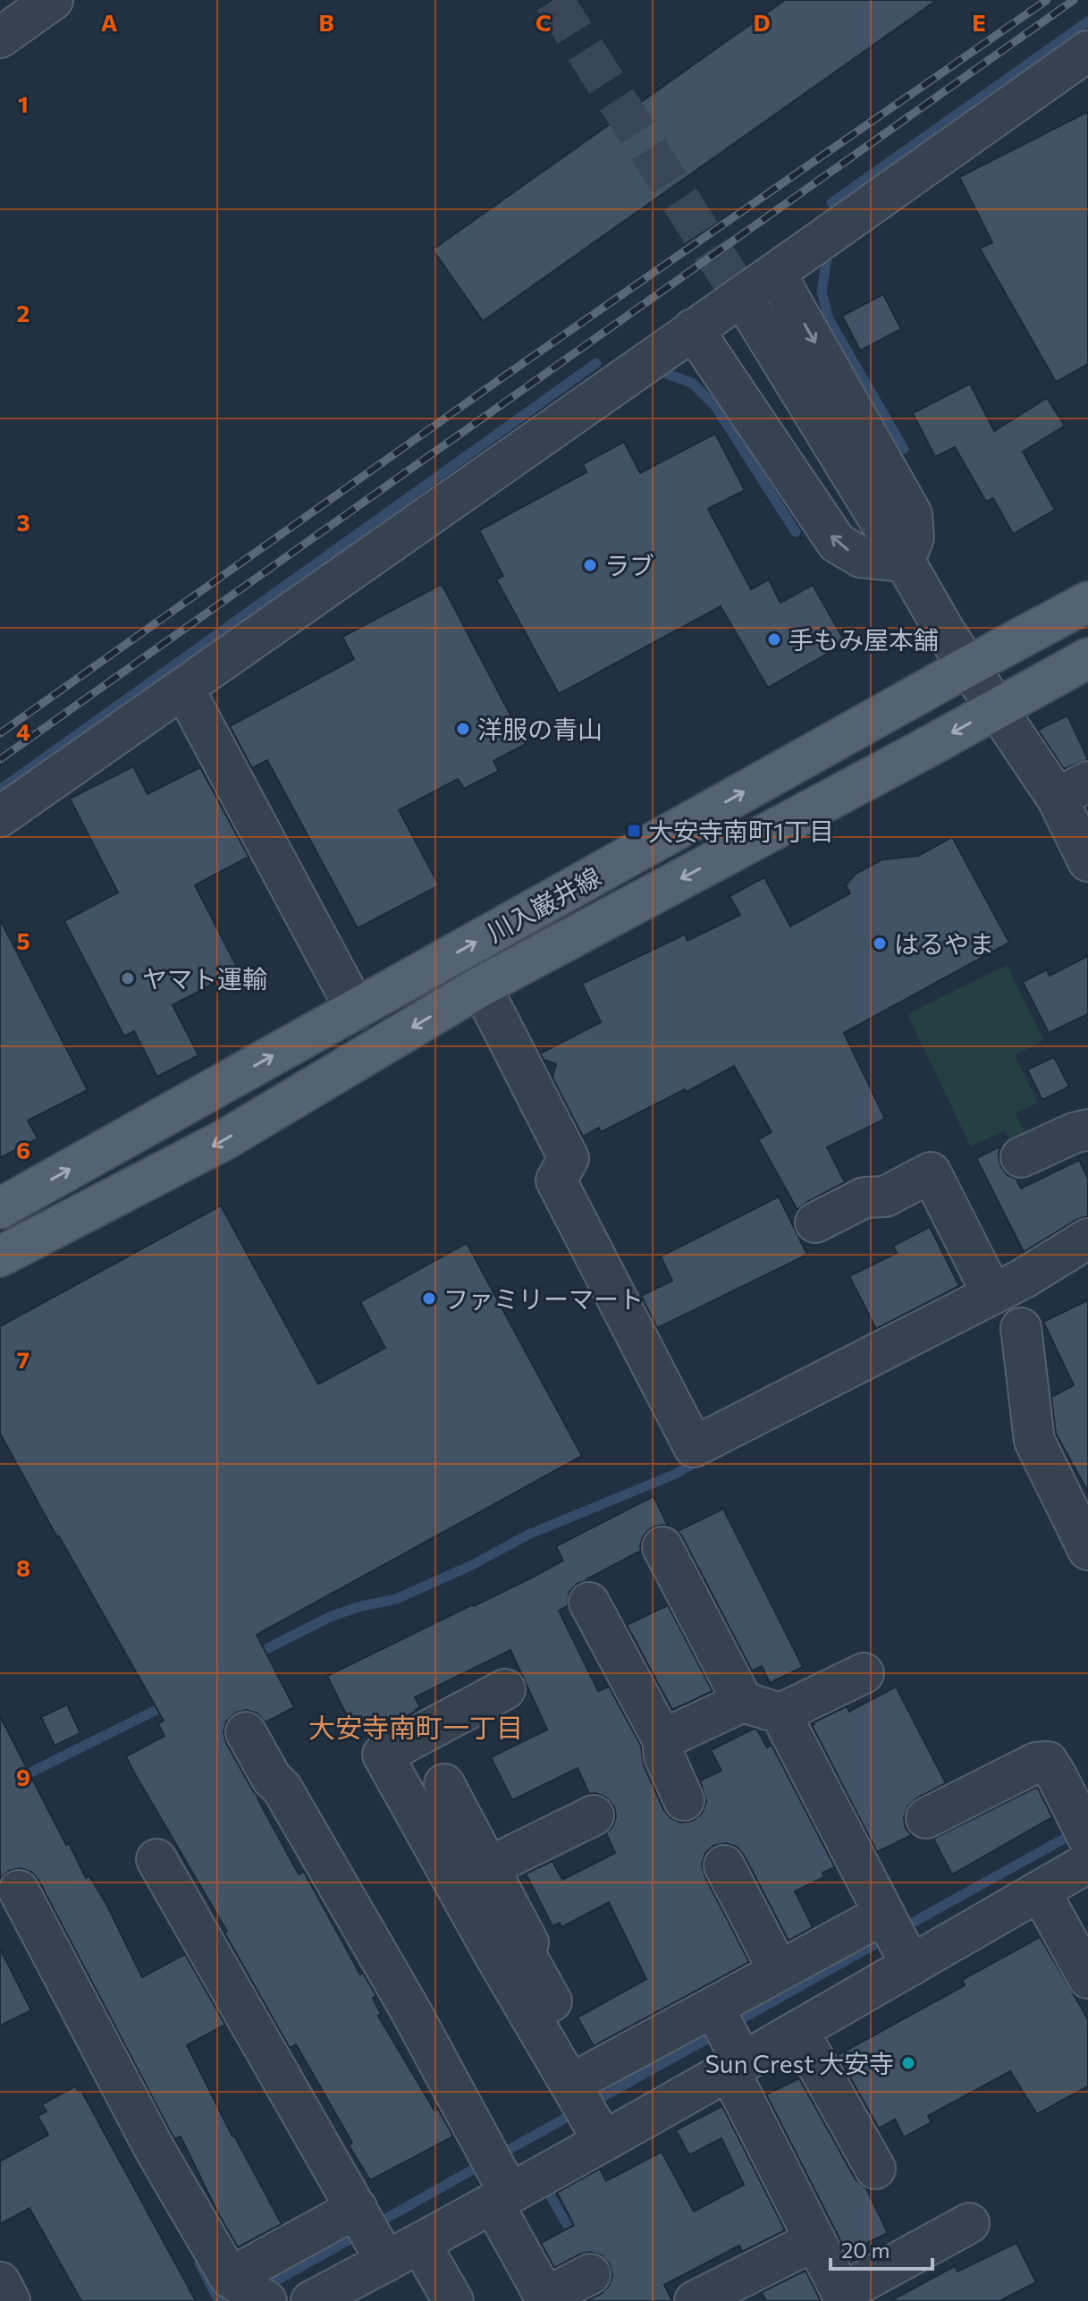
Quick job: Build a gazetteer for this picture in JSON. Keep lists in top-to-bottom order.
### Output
{
  "streets": {
    "main road": ["川入巌井線"]
  },
  "districts": ["大安寺南町一丁目"],
  "places": {
    "other": [
      "ラブ",
      "手もみ屋本舗",
      "洋服の青山",
      "はるやま",
      "ヤマト運輸",
      "ファミリーマート",
      "Sun Crest 大安寺"
    ],
    "transit": ["大安寺南町1丁目"]
  },
  "scale_bar": "20 m",
  "grid": {
    "columns": [
      "A",
      "B",
      "C",
      "D",
      "E"
    ],
    "rows": [
      "1",
      "2",
      "3",
      "4",
      "5",
      "6",
      "7",
      "8",
      "9"
    ]
  }
}
